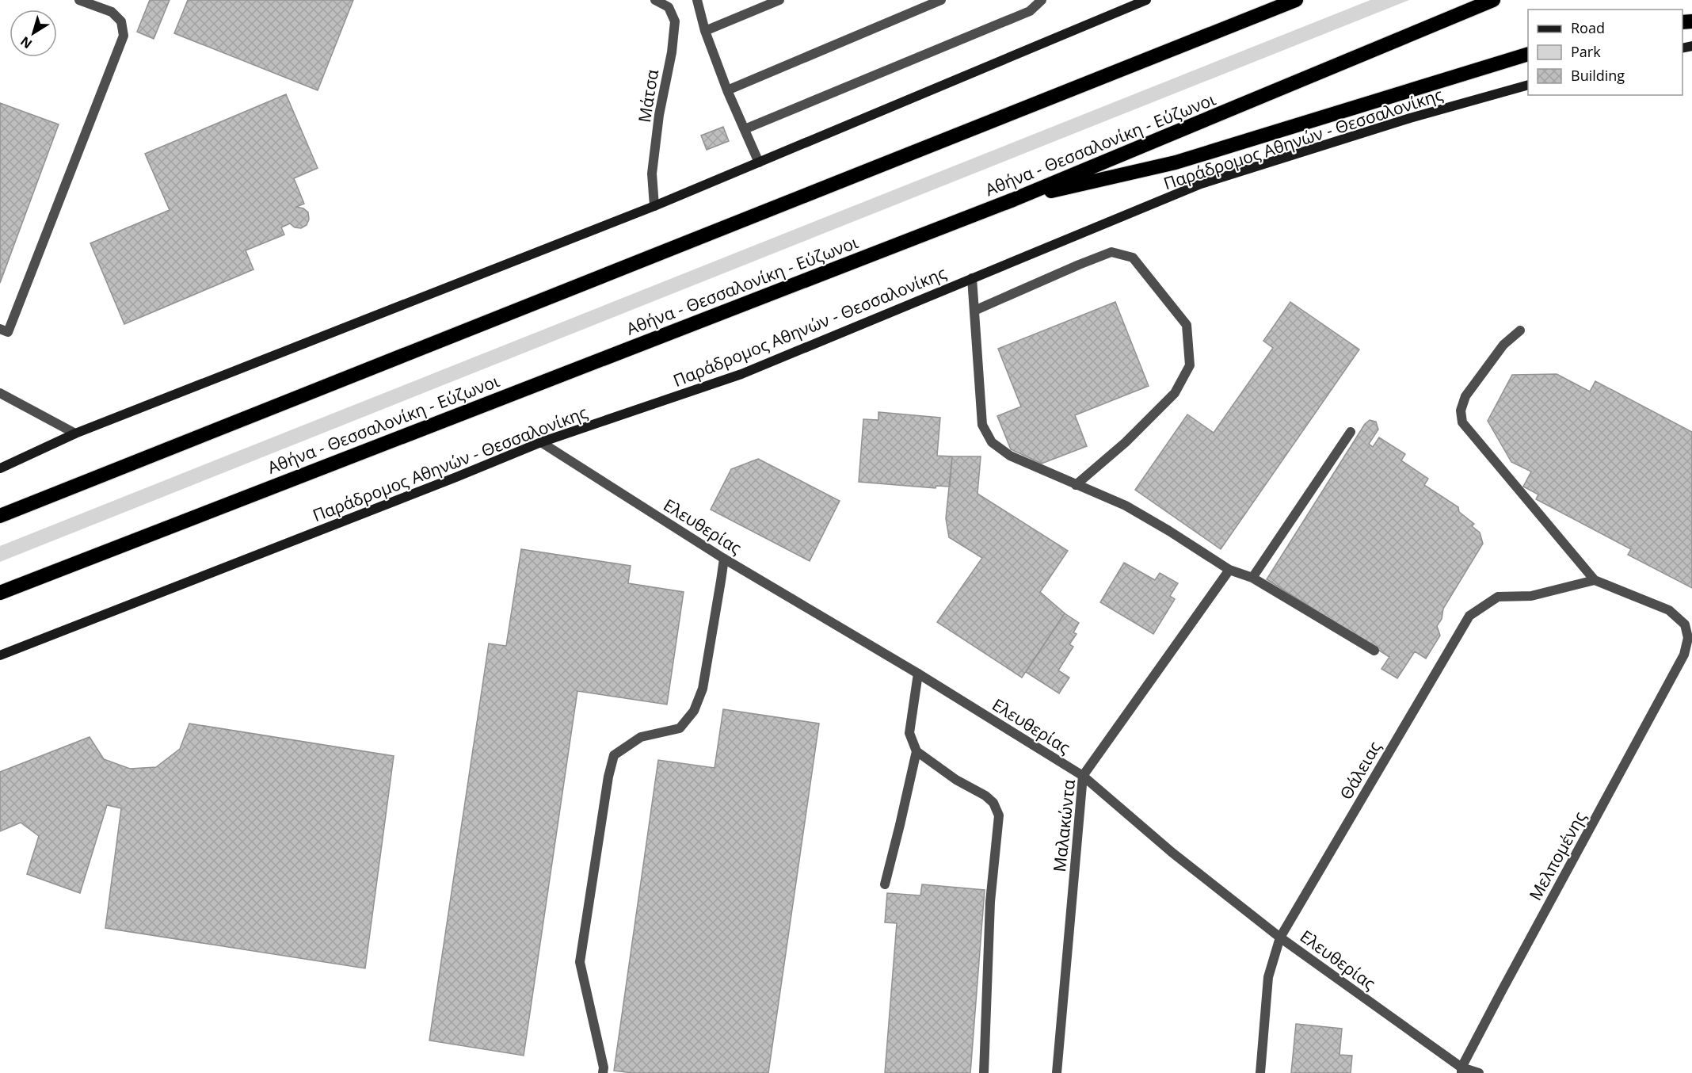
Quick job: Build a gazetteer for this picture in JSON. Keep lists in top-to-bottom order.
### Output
{
  "streets": {
    "highway": ["Αθήνα - Θεσσαλονίκη - Εύζωνοι"],
    "main road": ["Παράδρομος Αθηνών - Θεσσαλονίκης"],
    "street": [
      "Μάτσα",
      "Ελευθερίας",
      "Θάλειας",
      "Μαλακώντα",
      "Μελπομένης"
    ]
  },
  "crossings": [
    ["Παράδρομος Αθηνών - Θεσσαλονίκης", "Ελευθερίας"],
    ["Ελευθερίας", "Θάλειας"],
    ["Ελευθερίας", "Μαλακώντα"],
    ["Ελευθερίας", "Μελπομένης"],
    ["Θάλειας", "Μελπομένης"]
  ],
  "legend": ["Road", "Park", "Building"],
  "north": "bottom left"
}
